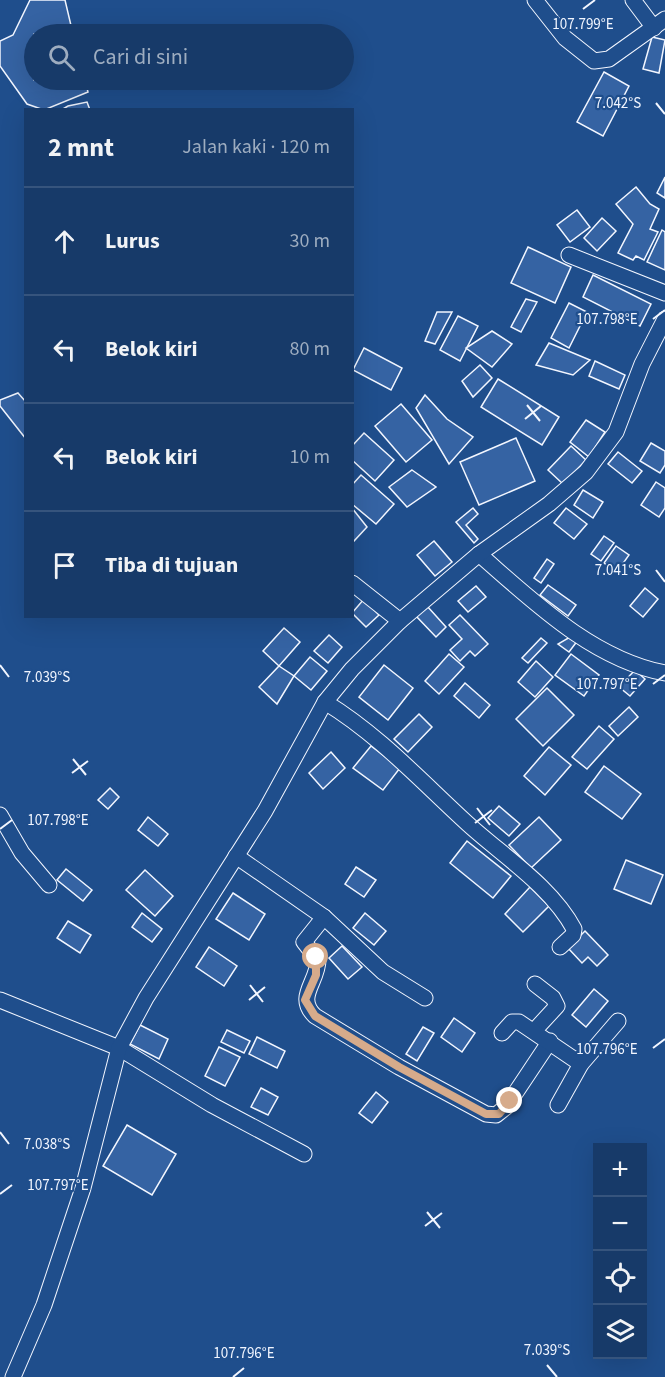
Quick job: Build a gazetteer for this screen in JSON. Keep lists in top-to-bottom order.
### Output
{
  "page": {
    "search": "Cari di sini",
    "heading": ["2 mnt", "Jalan kaki · 120 m"],
    "list": [
      ["Lurus", "30 m"],
      ["Belok kiri", "80 m"],
      ["Belok kiri", "10 m"],
      "Tiba di tujuan"
    ],
    "map_buttons": ["+", "−"]
  },
  "coordinates": [
    "107.799°E",
    "7.042°S",
    "107.798°E",
    "7.041°S",
    "7.039°S",
    "107.797°E",
    "107.796°E",
    "7.038°S"
  ]
}
